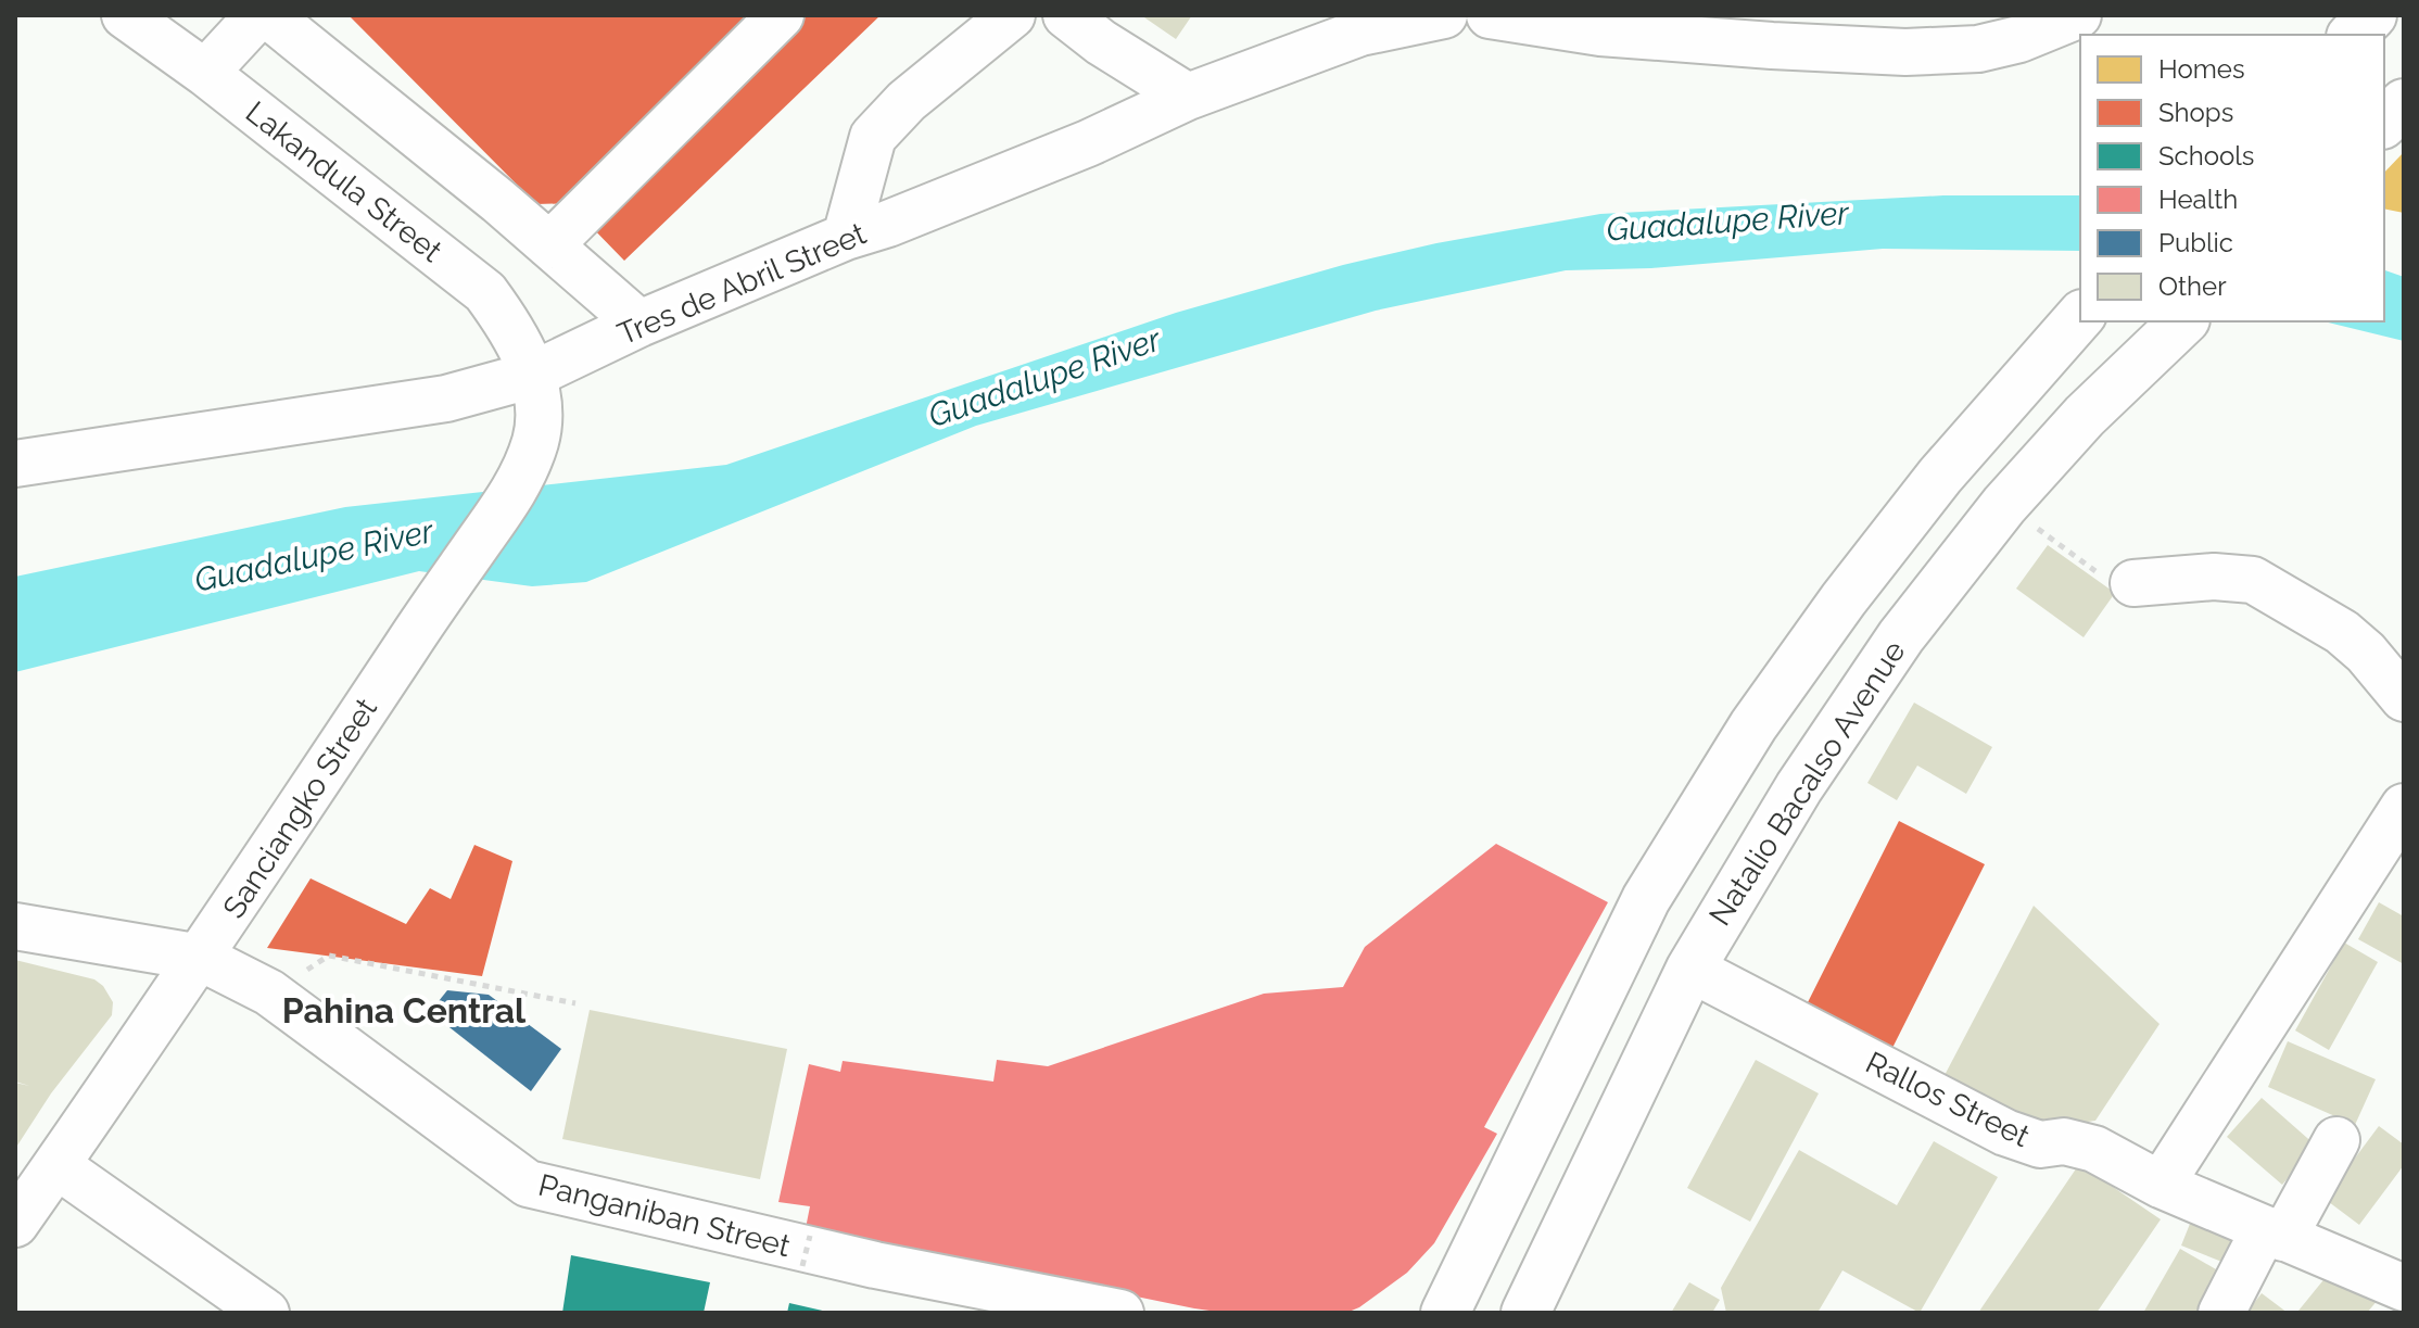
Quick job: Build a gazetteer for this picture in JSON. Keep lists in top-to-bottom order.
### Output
{
  "streets": {
    "main road": ["Natalio Bacalso Avenue"],
    "street": [
      "Lakandula Street",
      "Tres de Abril Street",
      "Sanciangko Street",
      "Rallos Street",
      "Panganiban Street"
    ]
  },
  "crossings": [
    ["Lakandula Street", "Tres de Abril Street"],
    ["Lakandula Street", "Sanciangko Street"],
    ["Tres de Abril Street", "Sanciangko Street"],
    ["Natalio Bacalso Avenue", "Rallos Street"],
    ["Sanciangko Street", "Panganiban Street"]
  ],
  "districts": ["Pahina Central"],
  "water": ["Guadalupe River"],
  "legend": [
    "Homes",
    "Shops",
    "Schools",
    "Health",
    "Public",
    "Other"
  ]
}
